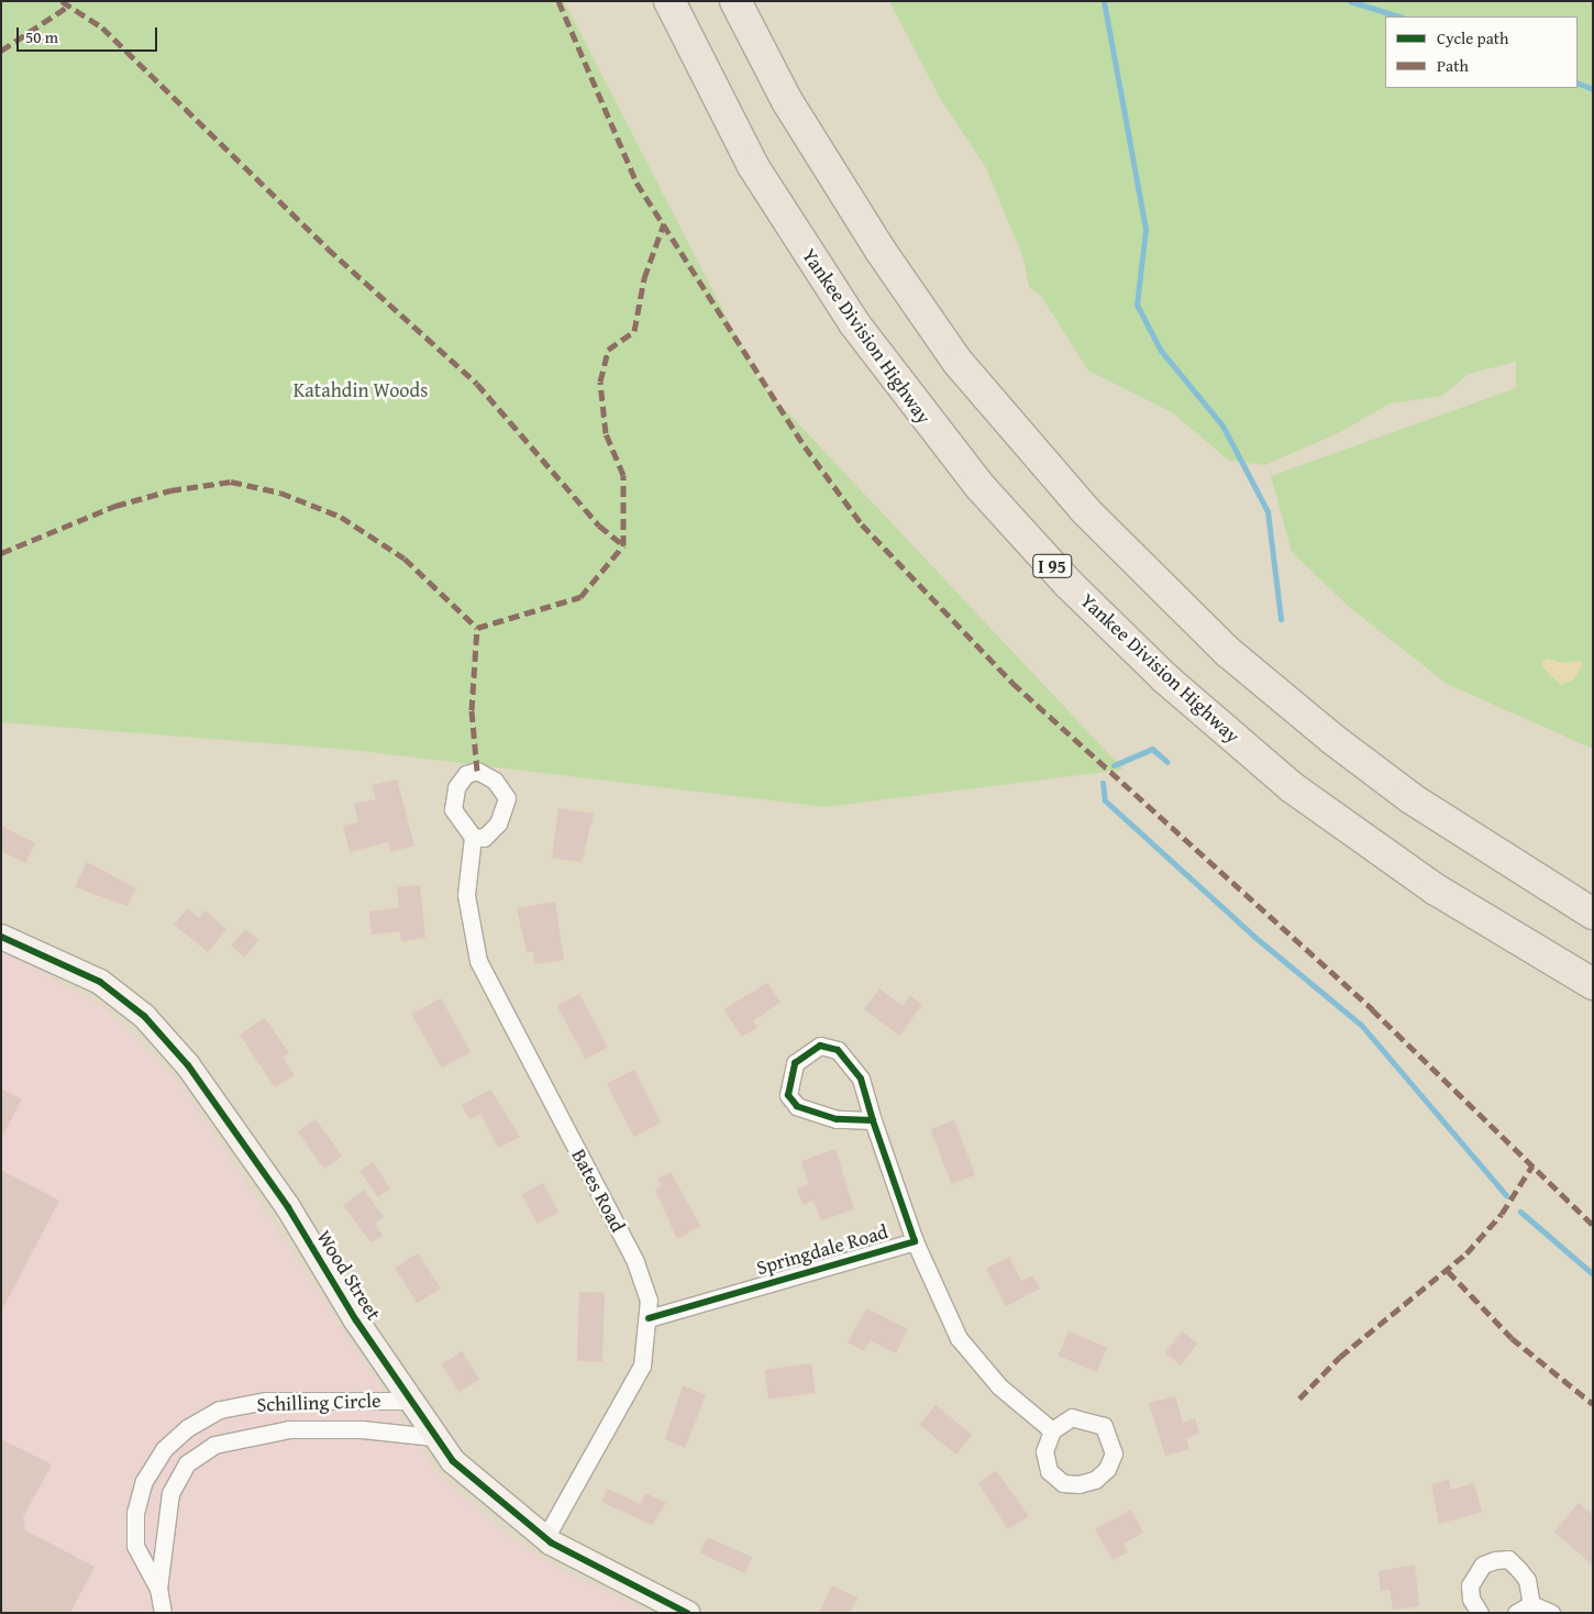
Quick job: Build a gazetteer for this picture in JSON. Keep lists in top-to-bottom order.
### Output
{
  "streets": {
    "highway": ["Yankee Division Highway", "I 95"],
    "street": [
      "Bates Road",
      "Springdale Road",
      "Wood Street",
      "Schilling Circle"
    ]
  },
  "crossings": [
    ["Bates Road", "Springdale Road"],
    ["Bates Road", "Wood Street"],
    ["Wood Street", "Schilling Circle"]
  ],
  "parks": ["Katahdin Woods"],
  "legend": ["Cycle path", "Path"],
  "scale_bar": "50 m"
}
